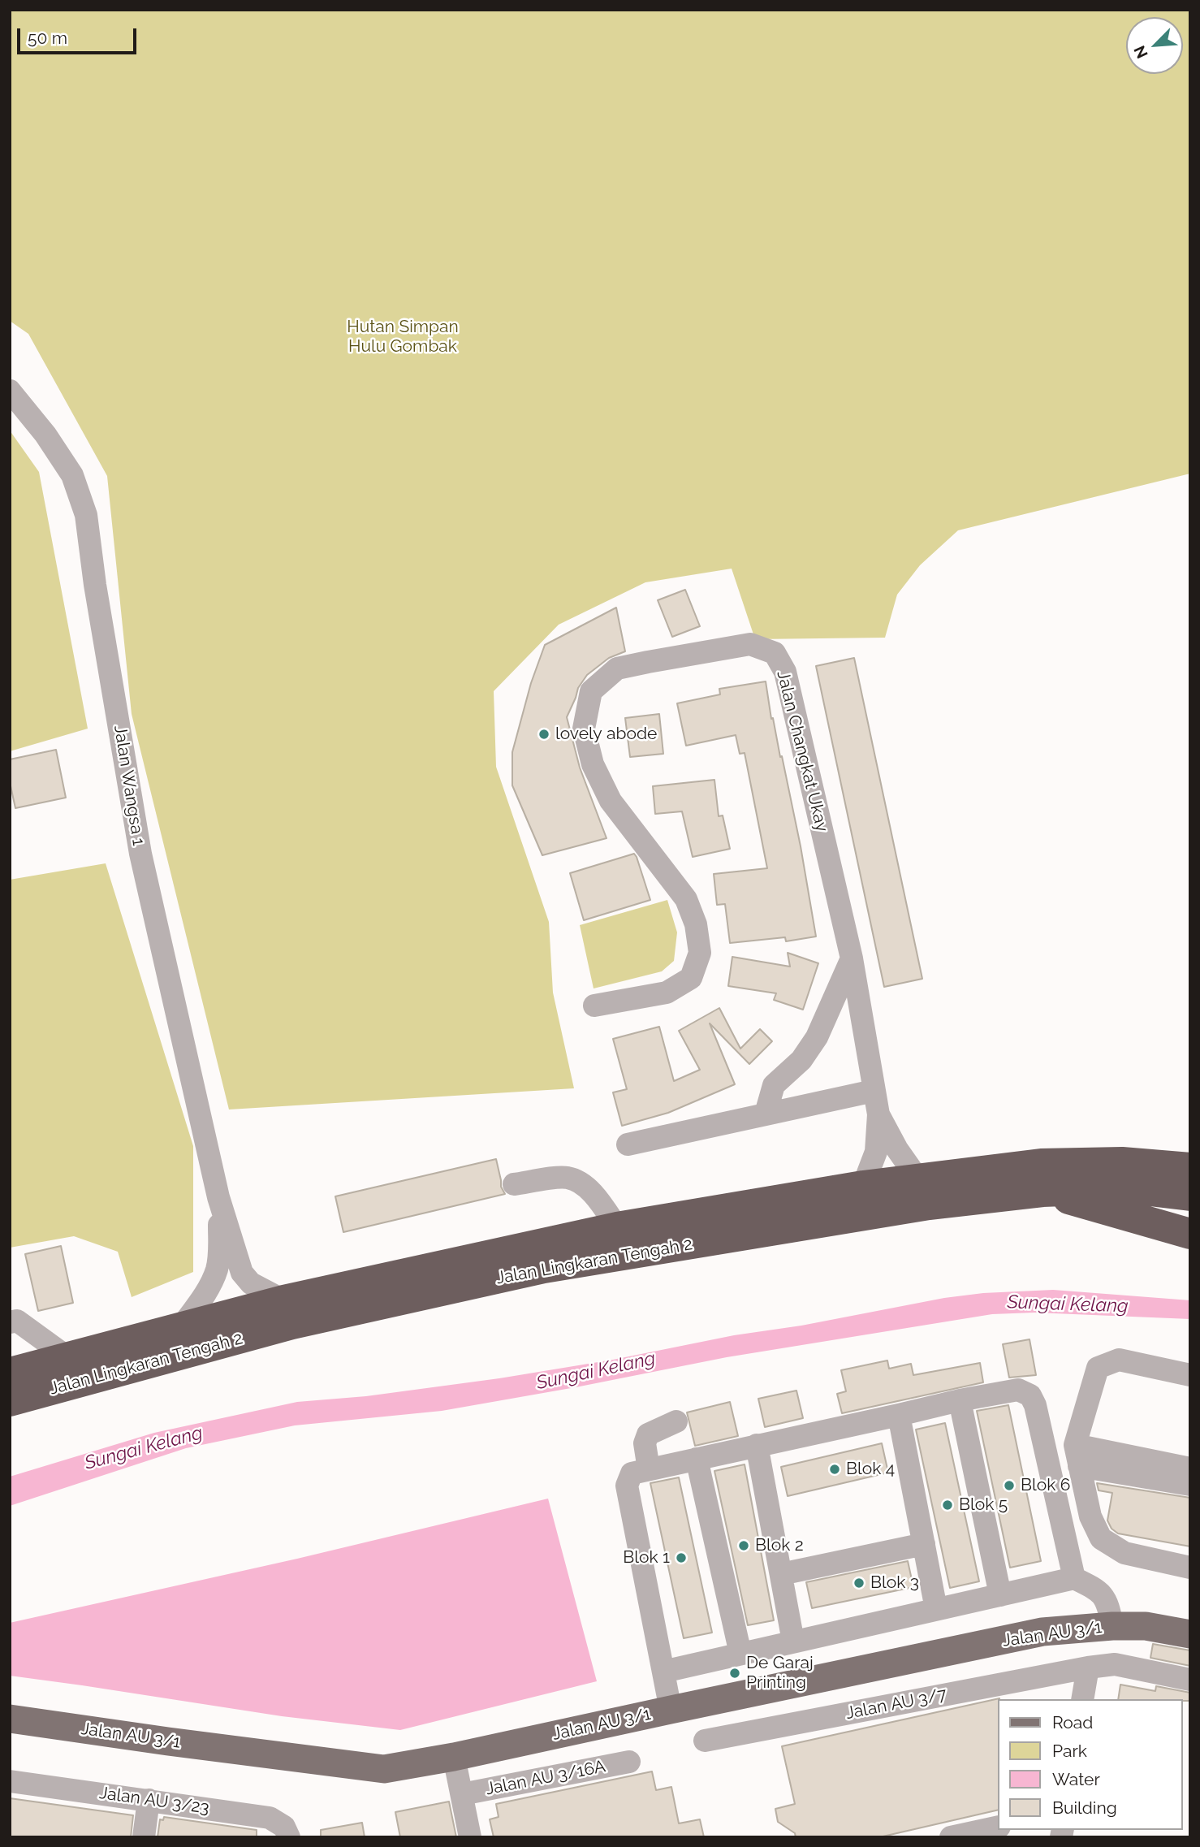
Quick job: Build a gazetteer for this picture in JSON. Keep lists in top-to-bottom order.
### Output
{
  "streets": {
    "highway": ["Jalan Lingkaran Tengah 2"],
    "main road": ["Jalan AU 3/1"],
    "street": [
      "Jalan Changkat Ukay",
      "Jalan Wangsa 1",
      "Jalan AU 3/7",
      "Jalan AU 3/16A",
      "Jalan AU 3/23"
    ]
  },
  "crossings": [
    ["Jalan Changkat Ukay", "Jalan Lingkaran Tengah 2"],
    ["Jalan Wangsa 1", "Jalan Lingkaran Tengah 2"]
  ],
  "water": ["Sungai Kelang"],
  "parks": ["Hutan Simpan Hulu Gombak"],
  "places": [
    "lovely abode",
    "Blok 4",
    "Blok 6",
    "Blok 5",
    "Blok 2",
    "Blok 1",
    "Blok 3",
    "De Garaj Printing"
  ],
  "legend": [
    "Road",
    "Park",
    "Water",
    "Building"
  ],
  "scale_bar": "50 m",
  "north": "bottom left"
}
